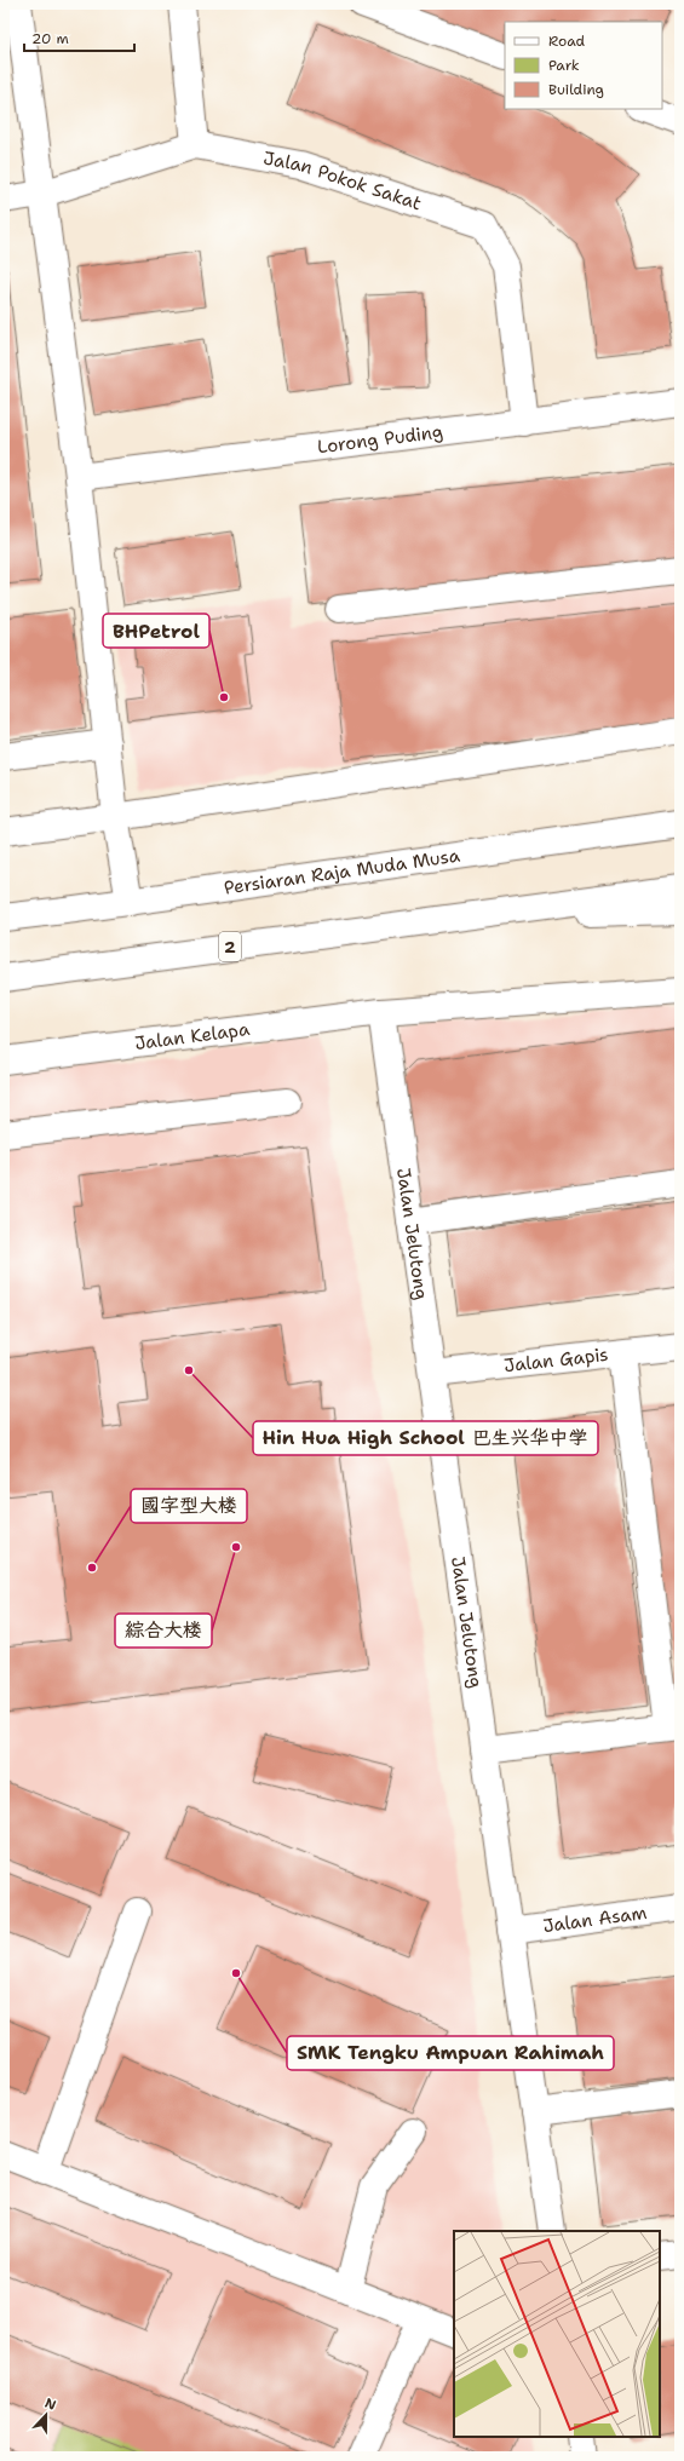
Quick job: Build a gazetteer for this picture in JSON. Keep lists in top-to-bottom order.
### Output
{
  "streets": {
    "main road": [
      "Jalan Pokok Sakat",
      "Lorong Puding",
      "Persiaran Raja Muda Musa",
      "2",
      "Jalan Kelapa",
      "Jalan Jelutong",
      "Jalan Gapis",
      "Jalan Asam"
    ]
  },
  "crossings": [
    ["Jalan Pokok Sakat", "Lorong Puding"],
    ["Jalan Kelapa", "Jalan Jelutong"],
    ["Jalan Jelutong", "Jalan Gapis"],
    ["Jalan Jelutong", "Jalan Asam"]
  ],
  "places": [
    "BHPetrol",
    "Hin Hua High School 巴生兴华中学",
    "綜合大楼",
    "國字型大楼",
    "SMK Tengku Ampuan Rahimah"
  ],
  "legend": ["Road", "Park", "Building"],
  "scale_bar": "20 m",
  "north": "top"
}
